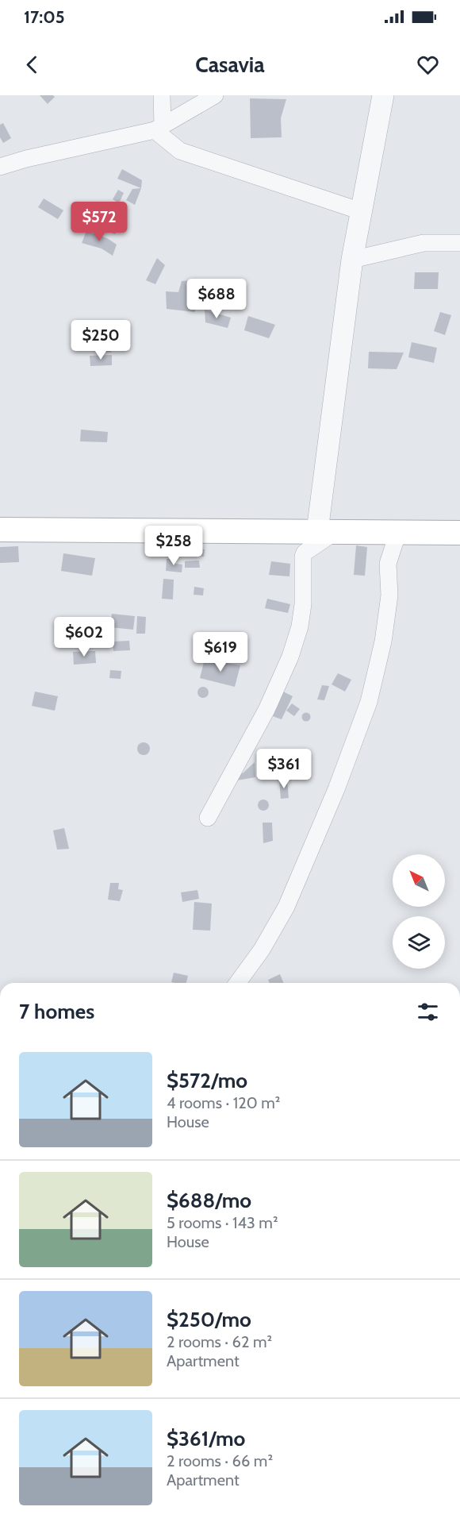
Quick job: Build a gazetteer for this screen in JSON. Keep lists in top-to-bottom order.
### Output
{
  "north": "top left",
  "page": {
    "status": "17:05",
    "header": "Casavia",
    "price": [
      "$572",
      "$688",
      "$250",
      "$258",
      "$602",
      "$619",
      "$361"
    ],
    "heading": "7 homes",
    "list": [
      {
        "name": "$572/mo",
        "note": "4 rooms · 120 m² · House"
      },
      {
        "name": "$688/mo",
        "note": "5 rooms · 143 m² · House"
      },
      {
        "name": "$250/mo",
        "note": "2 rooms · 62 m² · Apartment"
      },
      {
        "name": "$361/mo",
        "note": "2 rooms · 66 m² · Apartment"
      }
    ]
  }
}
